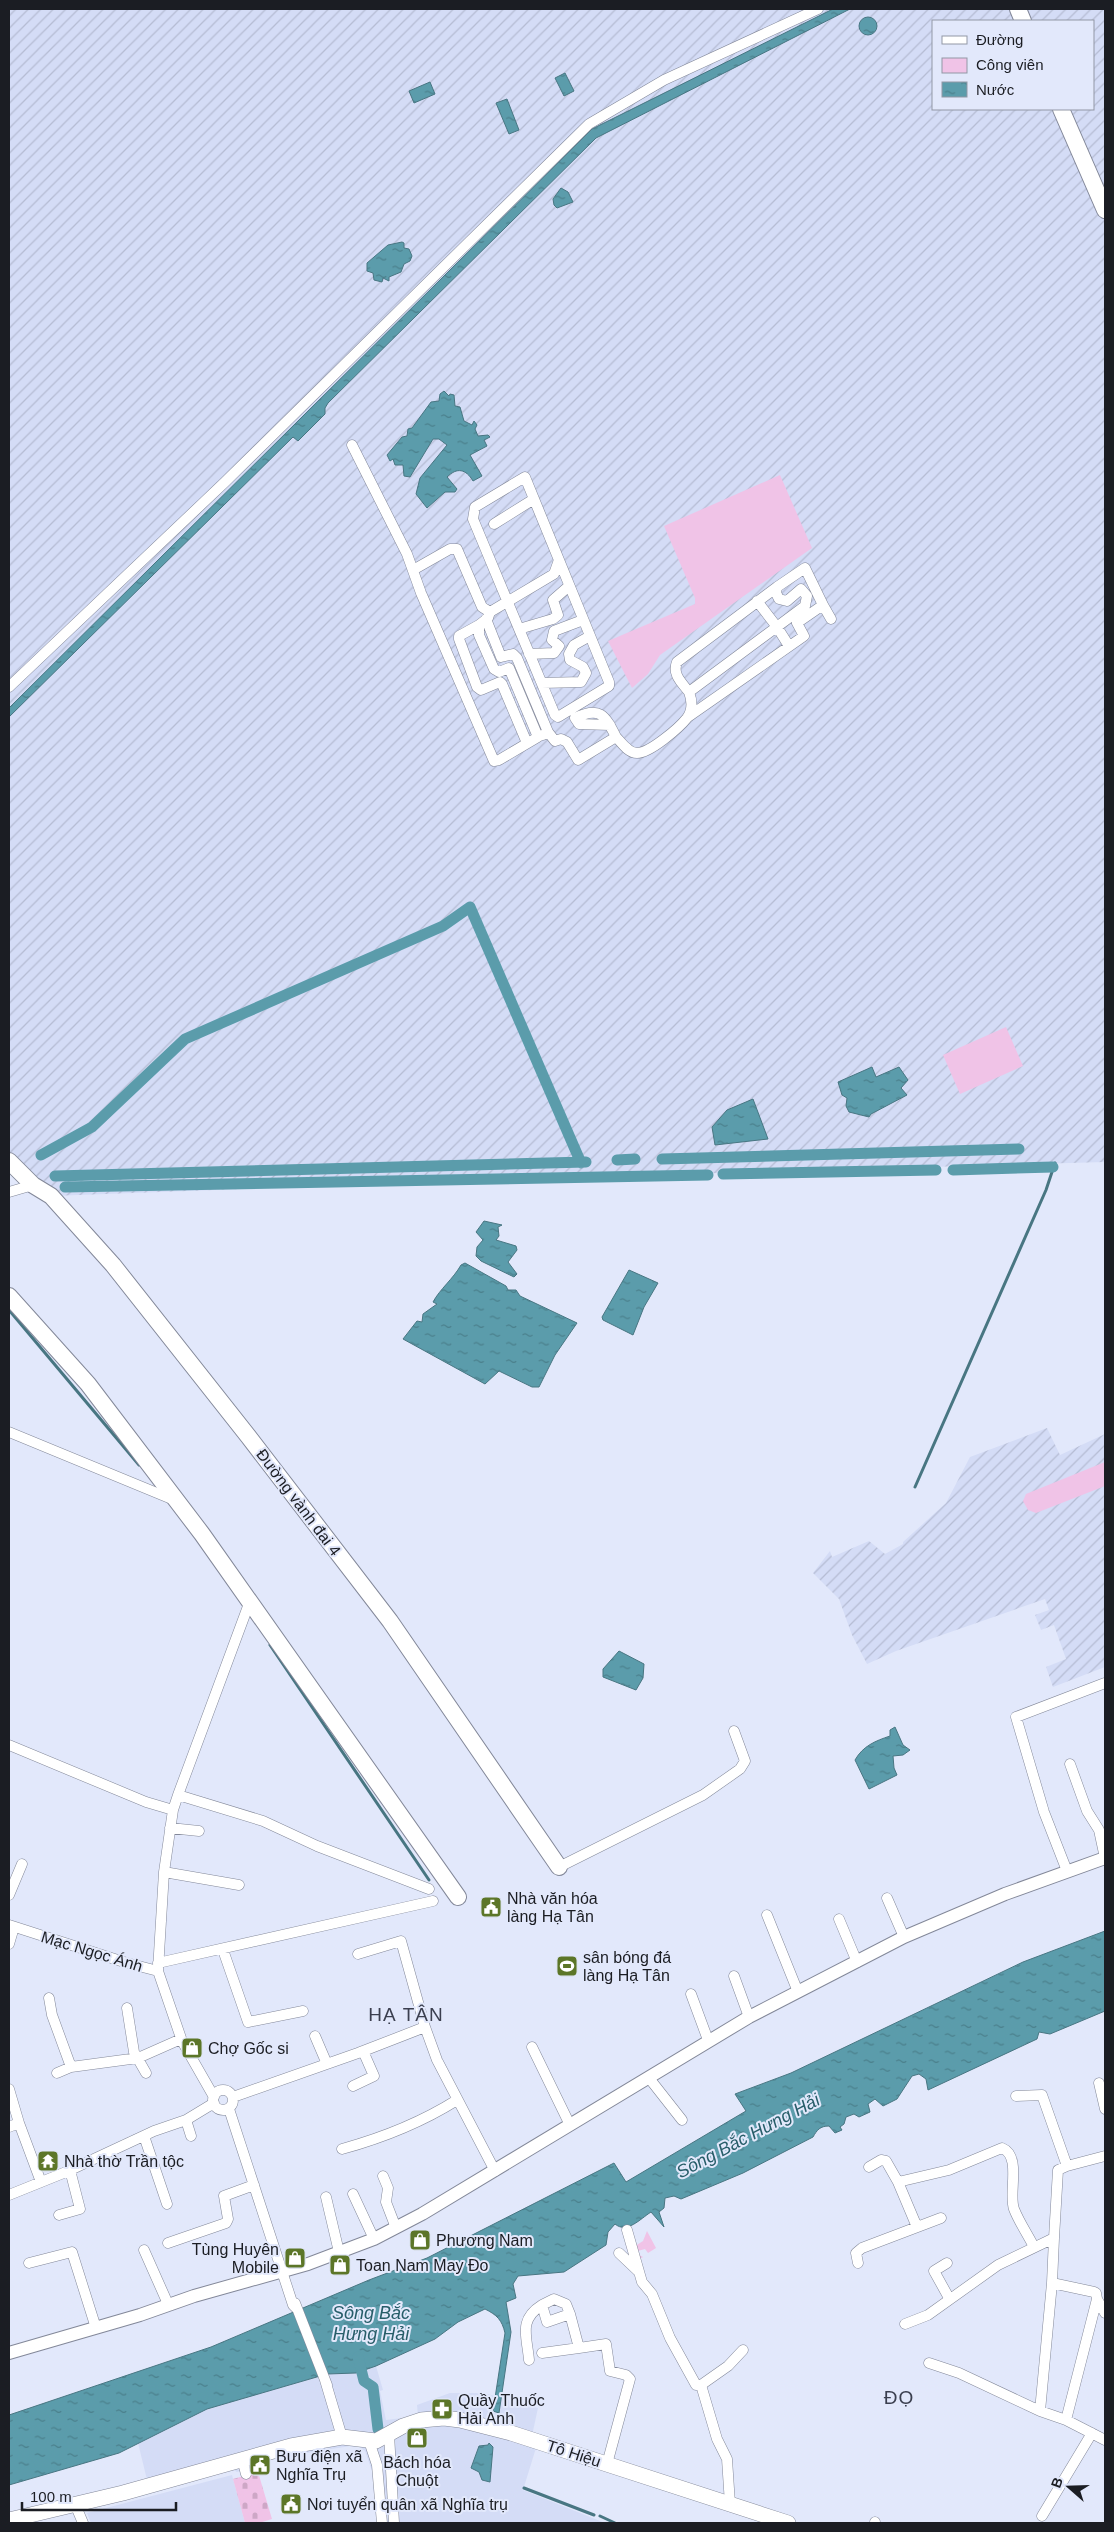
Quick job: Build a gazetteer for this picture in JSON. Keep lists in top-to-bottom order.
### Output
{
  "streets": {
    "main road": ["Đường vành đai 4", "Tô Hiệu"],
    "street": ["Mạc Ngọc Ánh"]
  },
  "districts": ["HẠ TÂN", "ĐỌ"],
  "water": ["Sông Bắc Hưng Hải"],
  "places": {
    "public building": ["Nhà văn hóa làng Hạ Tân", "Bưu điện xã Nghĩa Trụ", "Nơi tuyển quân xã Nghĩa trụ"],
    "sports": ["sân bóng đá làng Hạ Tân"],
    "shop": [
      "Chợ Gốc si",
      "Phương Nam",
      "Tùng Huyên Mobile",
      "Toan Nam May Đo",
      "Bách hóa Chuột"
    ],
    "temple": ["Nhà thờ Trần tộc"],
    "pharmacy": ["Quầy Thuốc Hải Anh"]
  },
  "legend": ["Đường", "Công viên", "Nước"],
  "scale_bar": "100 m",
  "north": "left"
}
